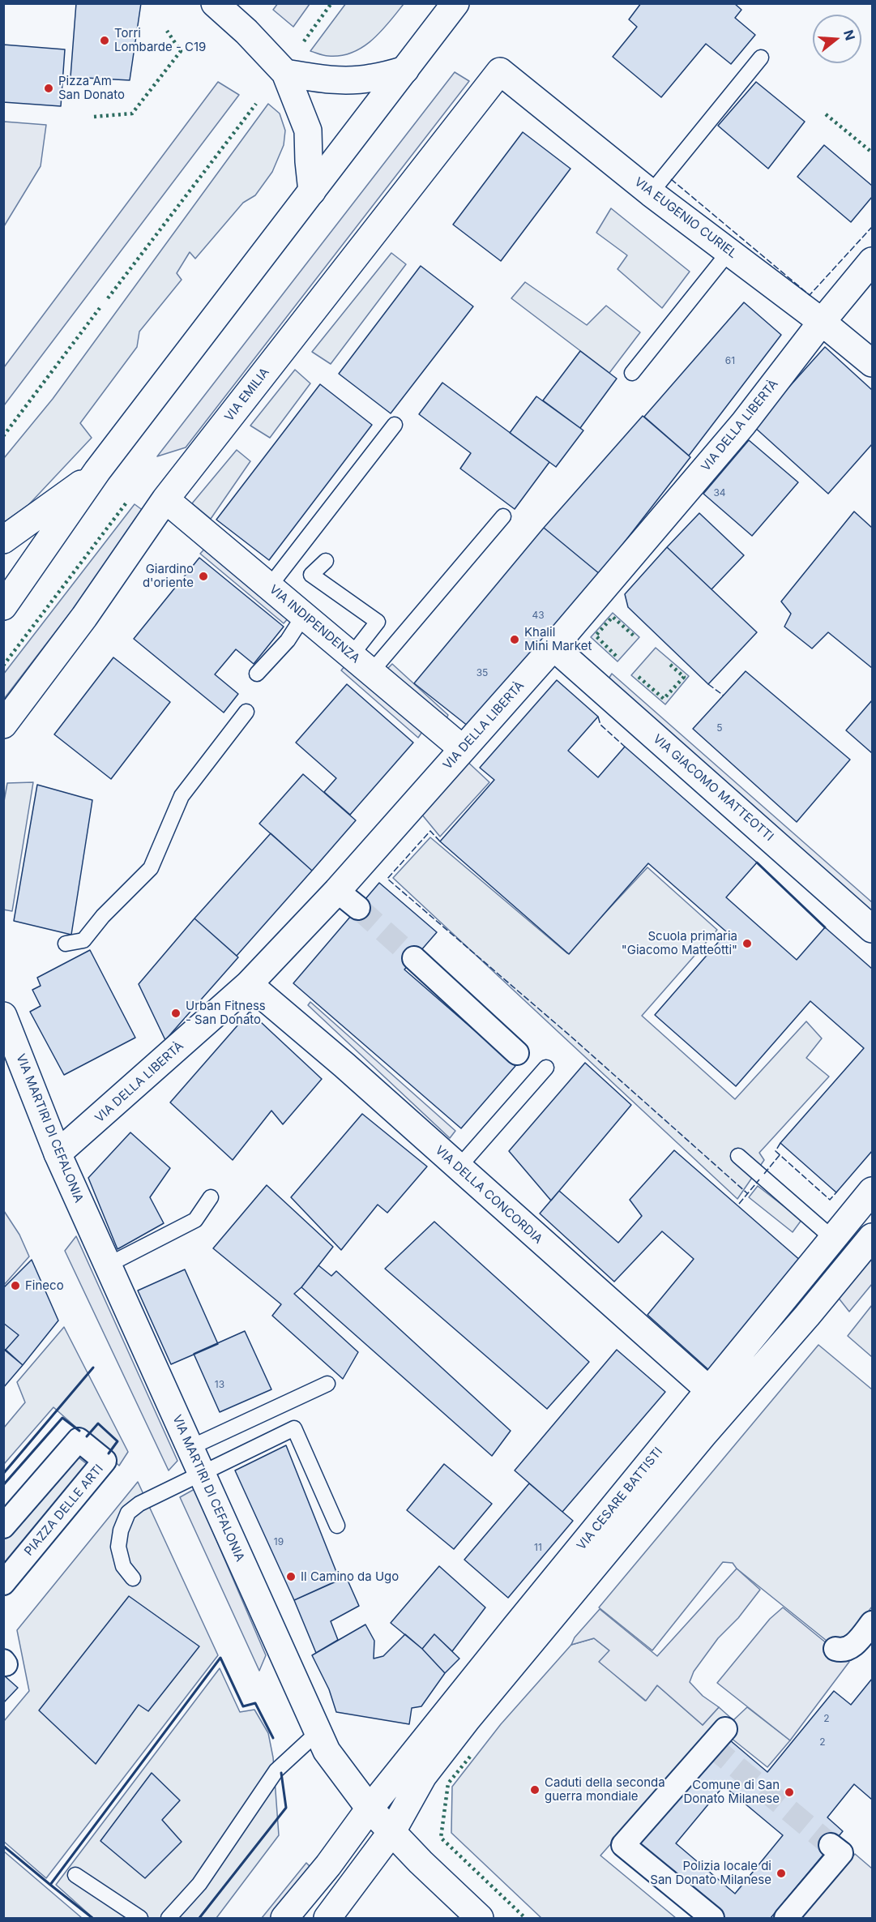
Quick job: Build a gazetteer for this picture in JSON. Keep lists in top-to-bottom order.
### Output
{
  "streets": {
    "street": [
      "VIA EUGENIO CURIEL",
      "VIA EMILIA",
      "VIA DELLA LIBERTÀ",
      "VIA INDIPENDENZA",
      "VIA GIACOMO MATTEOTTI",
      "VIA MARTIRI DI CEFALONIA",
      "VIA DELLA CONCORDIA",
      "VIA CESARE BATTISTI",
      "PIAZZA DELLE ARTI"
    ]
  },
  "crossings": [
    ["VIA EUGENIO CURIEL", "VIA EMILIA"],
    ["VIA EUGENIO CURIEL", "VIA DELLA LIBERTÀ"],
    ["VIA EMILIA", "VIA INDIPENDENZA"],
    ["VIA DELLA LIBERTÀ", "VIA INDIPENDENZA"],
    ["VIA DELLA LIBERTÀ", "VIA GIACOMO MATTEOTTI"],
    ["VIA DELLA LIBERTÀ", "VIA MARTIRI DI CEFALONIA"],
    ["VIA DELLA LIBERTÀ", "VIA DELLA CONCORDIA"],
    ["VIA MARTIRI DI CEFALONIA", "VIA CESARE BATTISTI"],
    ["VIA DELLA CONCORDIA", "VIA CESARE BATTISTI"]
  ],
  "places": [
    "Torri Lombarde - C19",
    "Pizza Am San Donato",
    "Giardino d'oriente",
    "Khalil Mini Market",
    "Scuola primaria \"Giacomo Matteotti\"",
    "Urban Fitness - San Donato",
    "Fineco",
    "Il Camino da Ugo",
    "Caduti della seconda guerra mondiale",
    "Comune di San Donato Milanese",
    "Polizia locale di San Donato Milanese"
  ],
  "house_numbers": [
    "61",
    "34",
    "43",
    "35",
    "5",
    "13",
    "19",
    "11",
    "2",
    "2"
  ],
  "north": "right"
}
